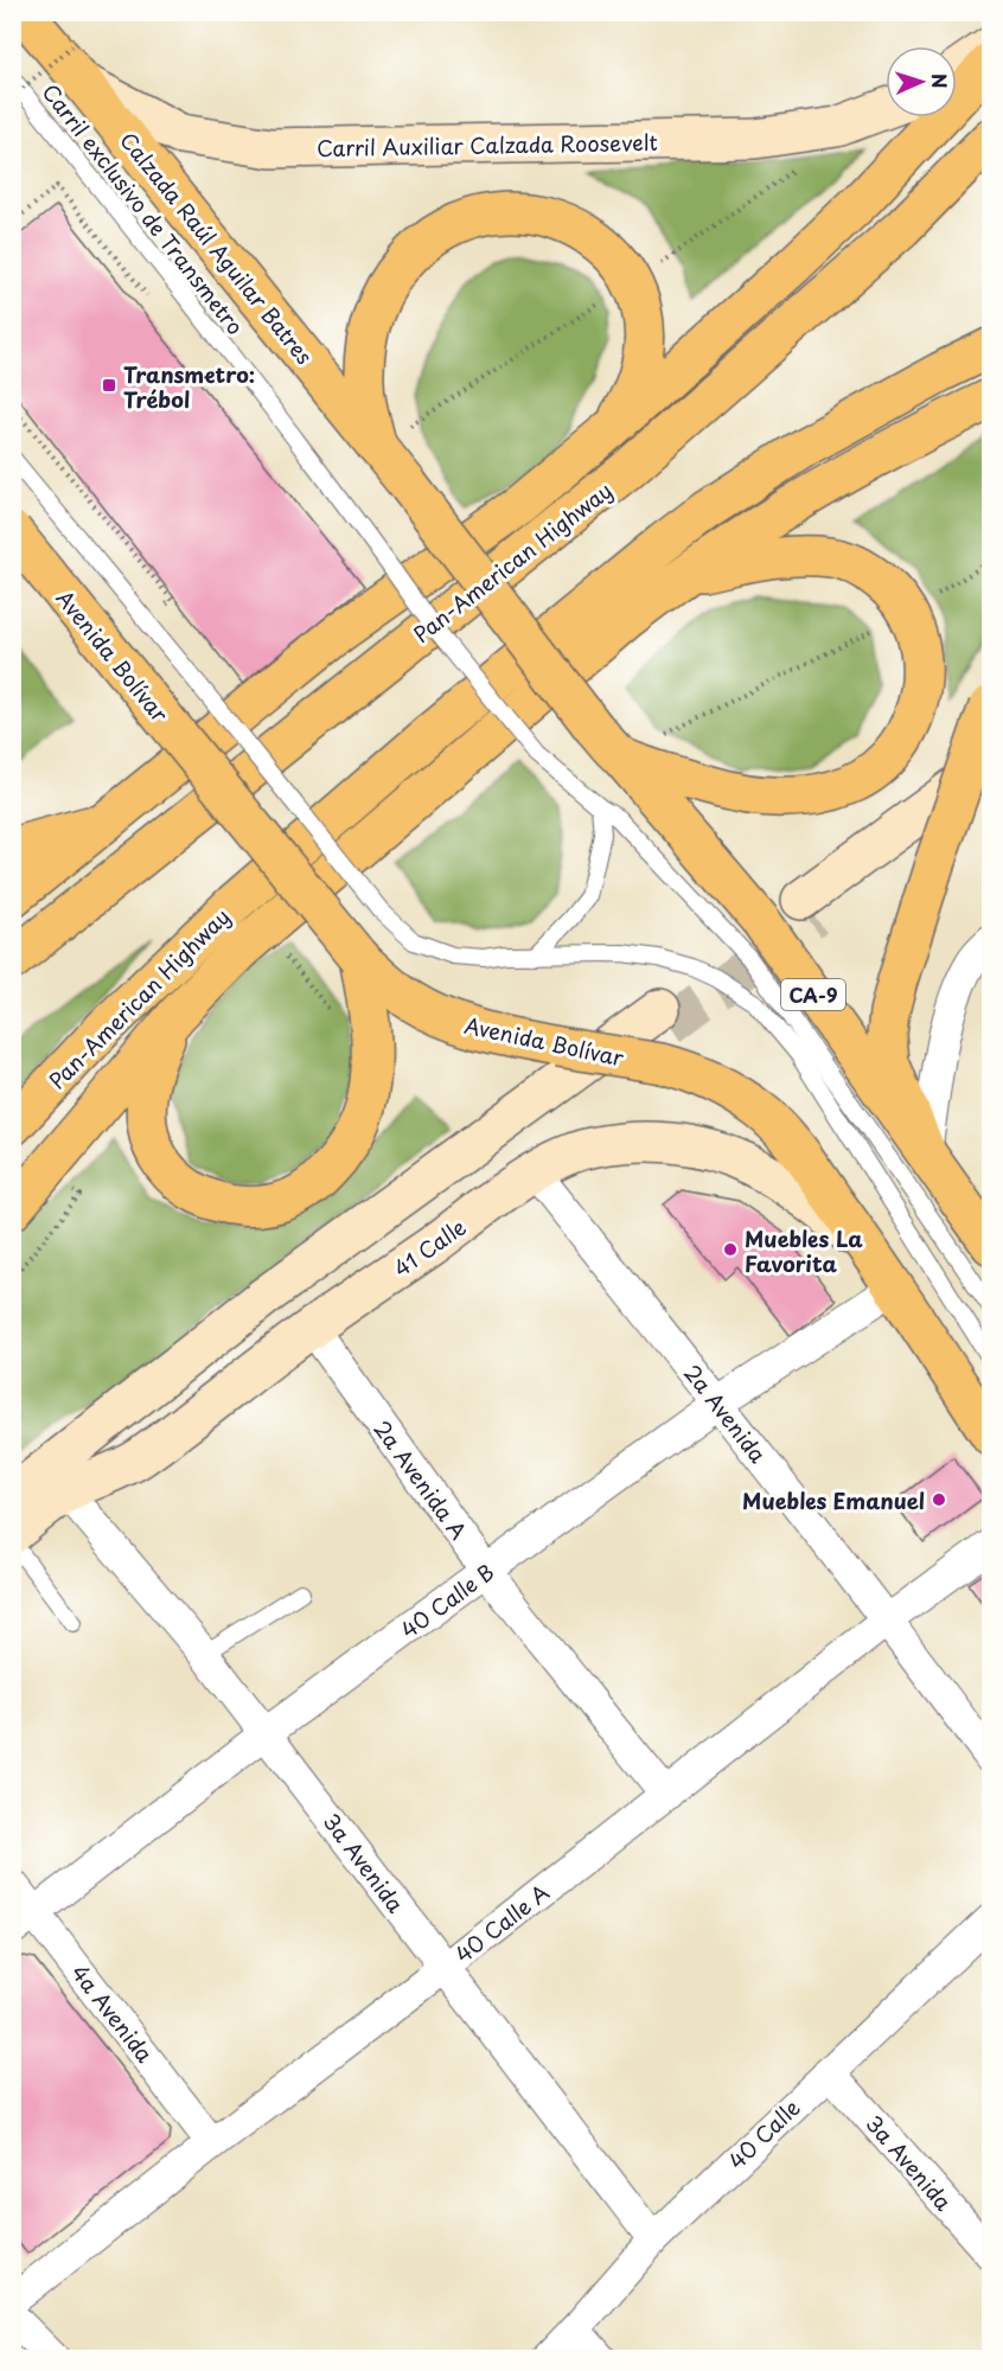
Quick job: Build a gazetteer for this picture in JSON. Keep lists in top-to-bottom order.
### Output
{
  "streets": {
    "main road": [
      "Carril Auxiliar Calzada Roosevelt",
      "Calzada Raúl Aguilar Batres",
      "Pan-American Highway",
      "Avenida Bolívar",
      "CA-9",
      "41 Calle"
    ],
    "street": [
      "2a Avenida",
      "2a Avenida A",
      "40 Calle B",
      "3a Avenida",
      "40 Calle A",
      "4a Avenida",
      "40 Calle"
    ],
    "lane": ["Carril exclusivo de Transmetro"]
  },
  "crossings": [
    ["Carril Auxiliar Calzada Roosevelt", "Calzada Raúl Aguilar Batres"],
    ["Calzada Raúl Aguilar Batres", "CA-9"],
    ["Avenida Bolívar", "41 Calle"],
    ["Avenida Bolívar", "40 Calle B"],
    ["41 Calle", "2a Avenida"],
    ["41 Calle", "2a Avenida A"],
    ["41 Calle", "3a Avenida"],
    ["2a Avenida", "40 Calle B"],
    ["2a Avenida", "40 Calle A"],
    ["2a Avenida A", "40 Calle B"],
    ["2a Avenida A", "40 Calle A"],
    ["40 Calle B", "3a Avenida"],
    ["40 Calle B", "4a Avenida"],
    ["3a Avenida", "40 Calle A"],
    ["3a Avenida", "40 Calle"],
    ["40 Calle A", "4a Avenida"]
  ],
  "places": {
    "transit": ["Transmetro: Trébol"],
    "other": ["Muebles La Favorita", "Muebles Emanuel"]
  },
  "north": "right"
}
